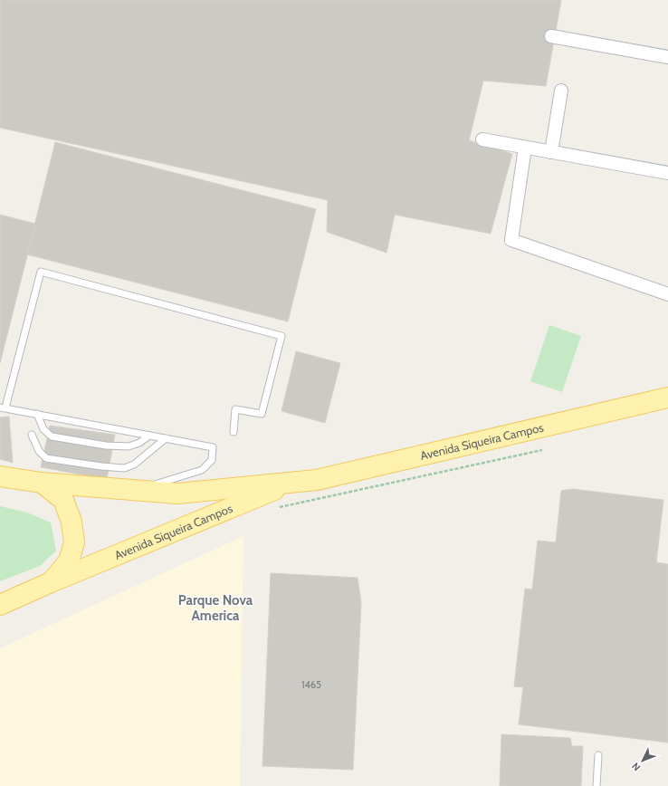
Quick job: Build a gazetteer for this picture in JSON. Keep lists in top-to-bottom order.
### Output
{
  "streets": {
    "main road": ["Avenida Siqueira Campos"]
  },
  "districts": ["Parque Nova America"],
  "house_numbers": ["1465"],
  "north": "bottom left"
}
